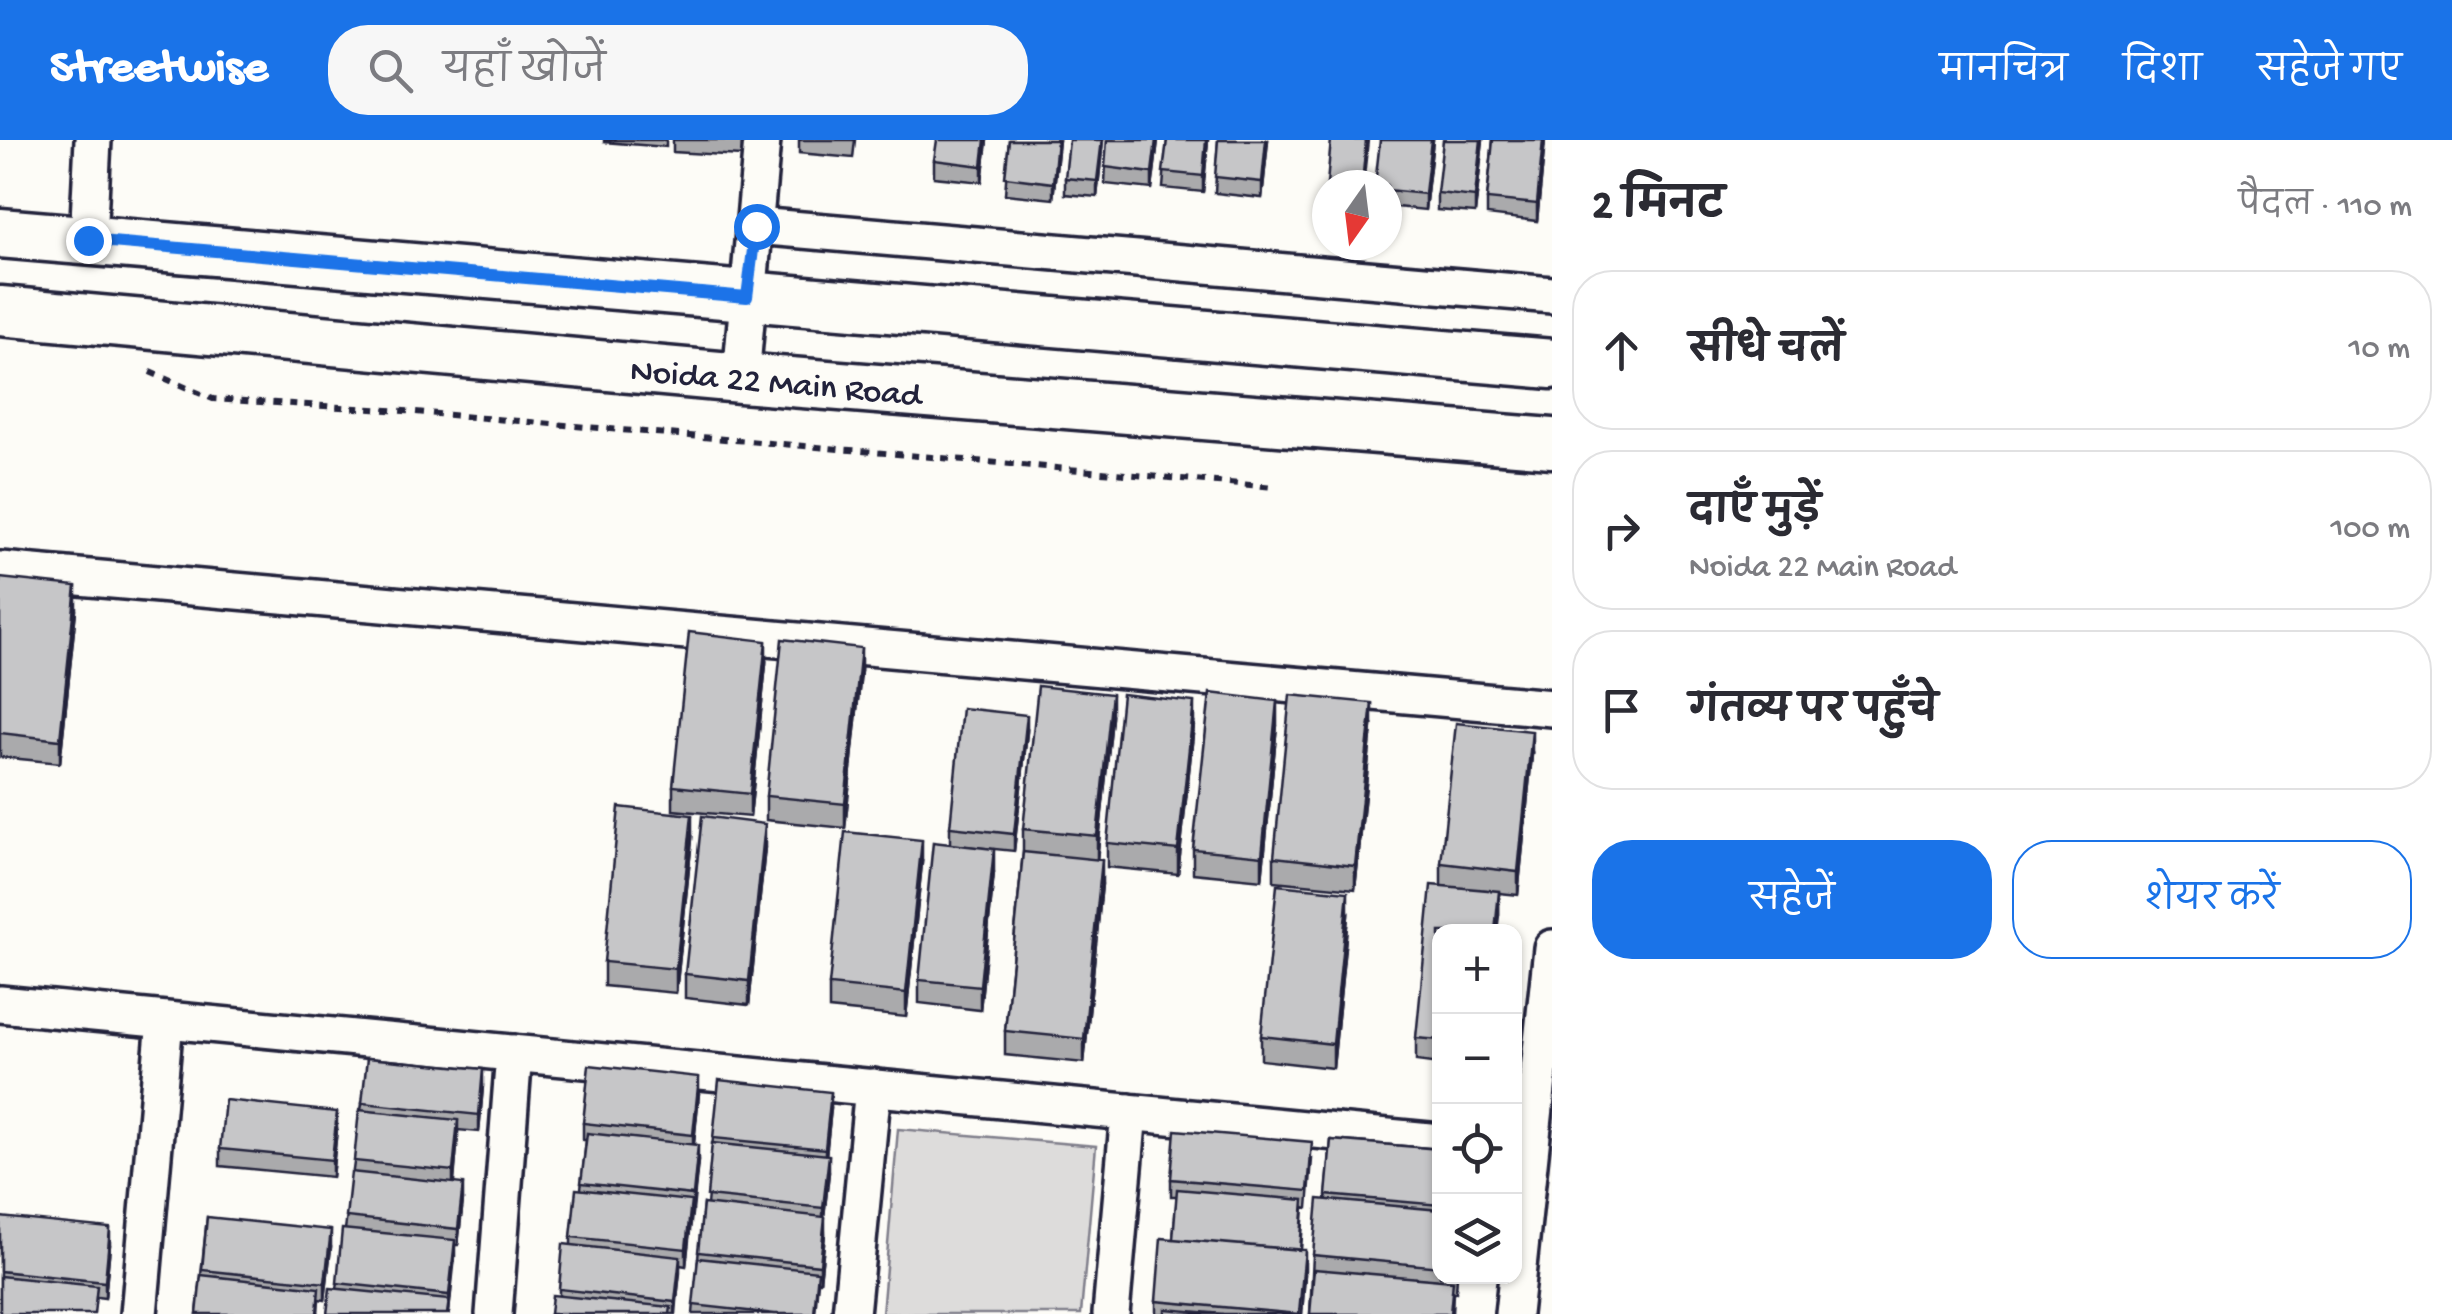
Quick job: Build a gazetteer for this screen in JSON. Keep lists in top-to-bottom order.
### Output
{
  "streets": {
    "street": ["Noida 22 Main Road"]
  },
  "north": "bottom",
  "page": {
    "header": "Streetwise",
    "search": "यहाँ खोजें",
    "nav": ["मानचित्र", "दिशा", "सहेजे गए"],
    "heading": ["2 मिनट", "पैदल · 110 m"],
    "list": [
      ["सीधे चलें", "10 m"],
      ["दाएँ मुड़ें", "Noida 22 Main Road", "100 m"],
      "गंतव्य पर पहुँचे"
    ],
    "buttons": ["सहेजें", "शेयर करें"],
    "map_buttons": ["+", "−"]
  }
}
